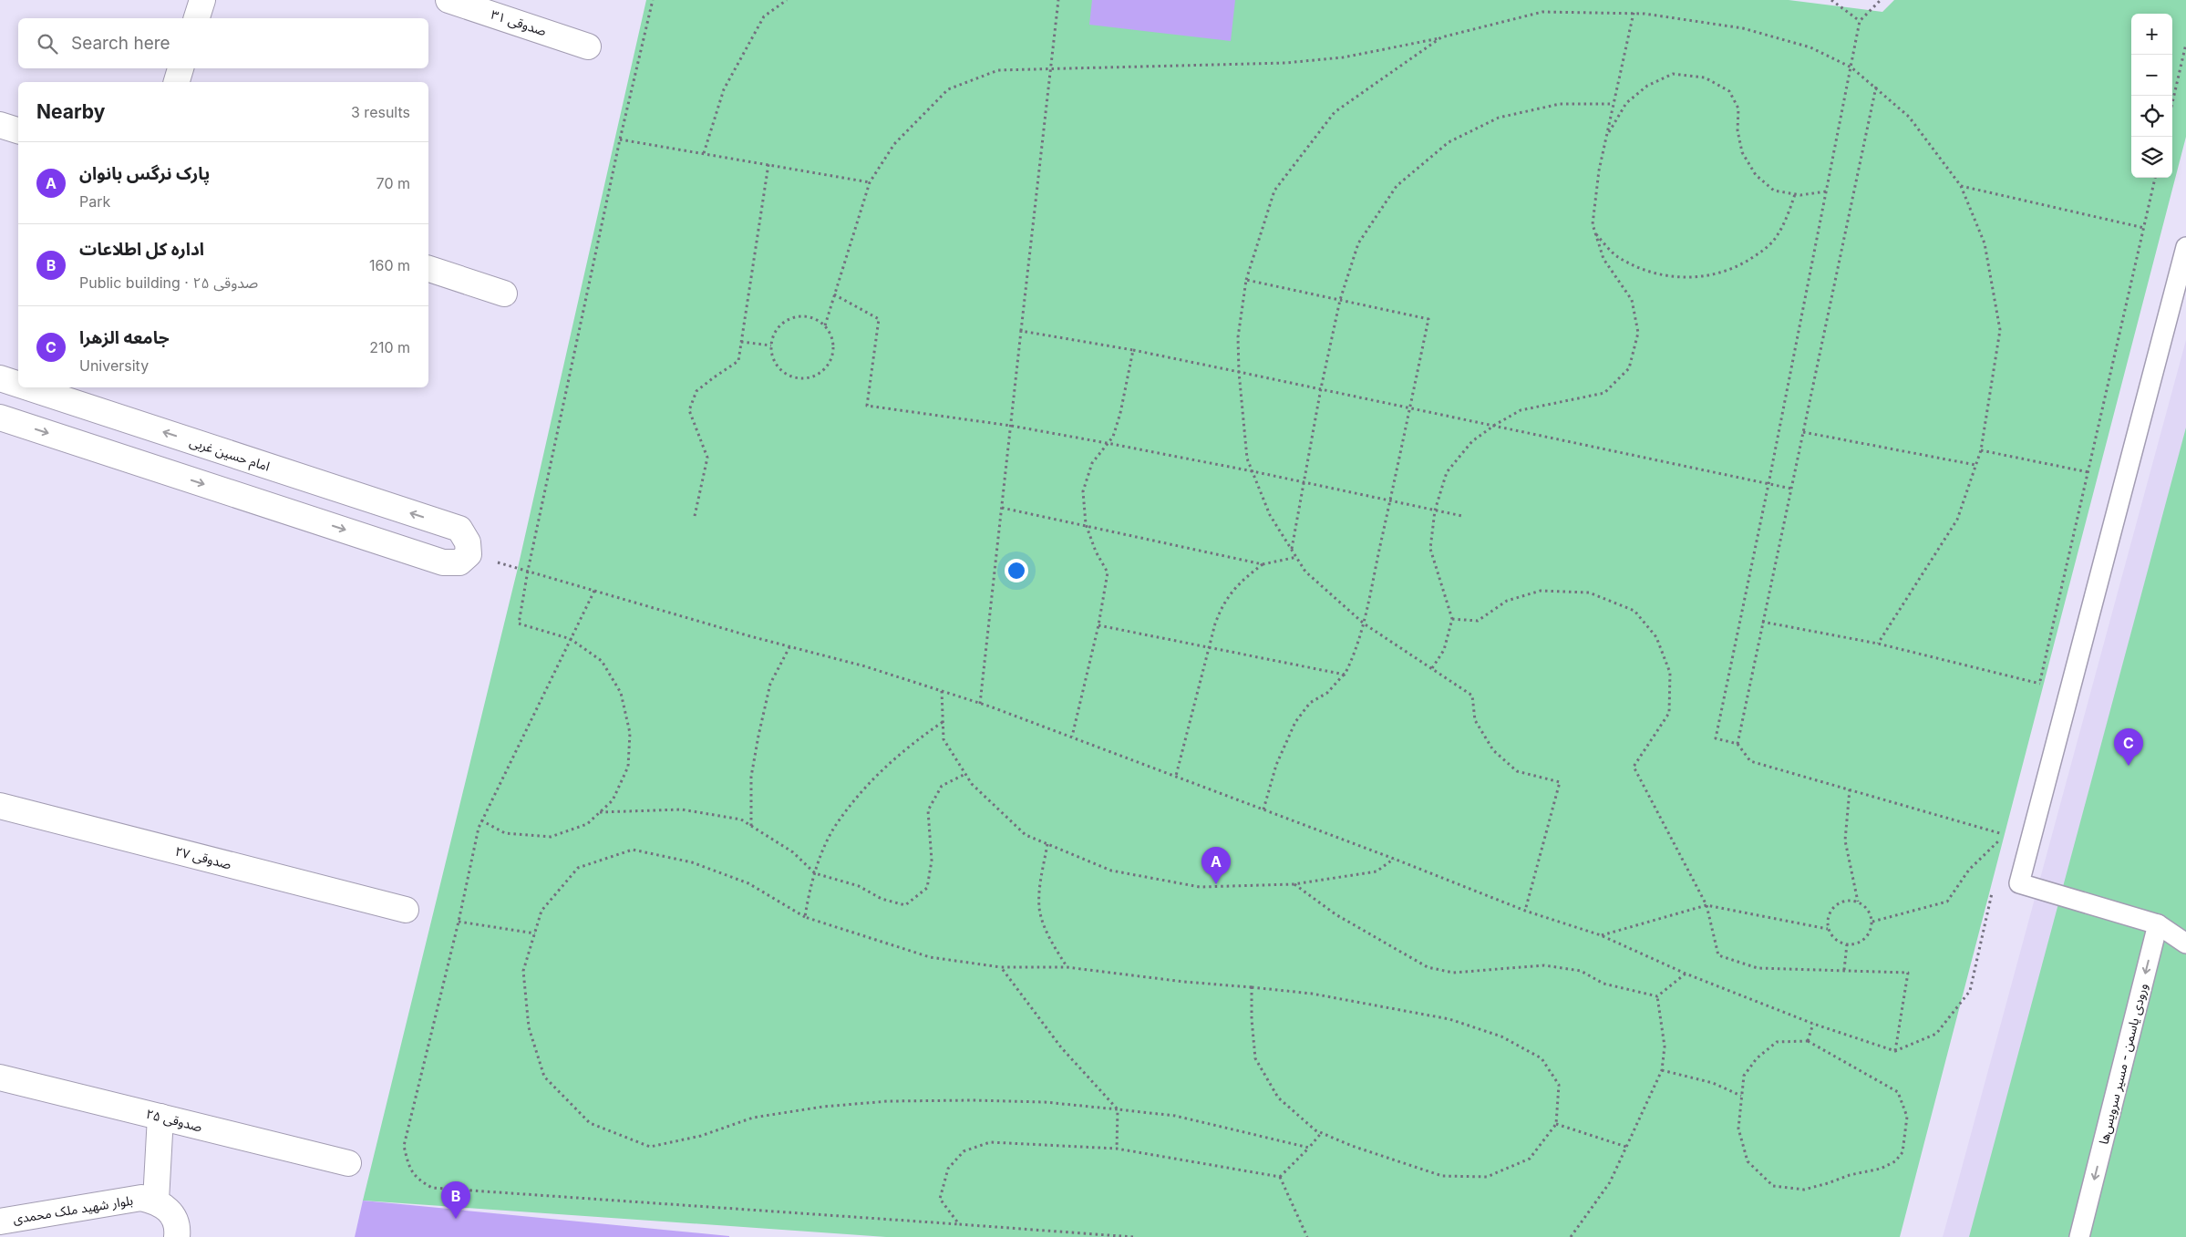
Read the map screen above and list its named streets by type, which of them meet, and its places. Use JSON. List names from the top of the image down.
{
  "streets": {
    "main road": [
      "صدوقی ۳۱",
      "امام حسین غربی",
      "صدوقی ۲۷",
      "صدوقی ۲۵",
      "بلوار شهید ملک محمدی"
    ],
    "lane": ["ورودی یاسمن - مسیر سرویس‌ها"]
  },
  "one_way": ["ورودی یاسمن - مسیر سرویس‌ها"],
  "page": {
    "map_buttons": ["+", "−"],
    "search": "Search here",
    "heading": ["Nearby", "3 results"],
    "list": [
      {
        "mark": "A",
        "name": "پارک نرگس بانوان",
        "note": "Park",
        "value": "70 m"
      },
      {
        "mark": "B",
        "name": "اداره کل اطلاعات",
        "note": "Public building · صدوقی ۲۵",
        "value": "160 m"
      },
      {
        "mark": "C",
        "name": "جامعه الزهرا",
        "note": "University",
        "value": "210 m"
      }
    ],
    "pins": ["C", "A", "B"]
  }
}
